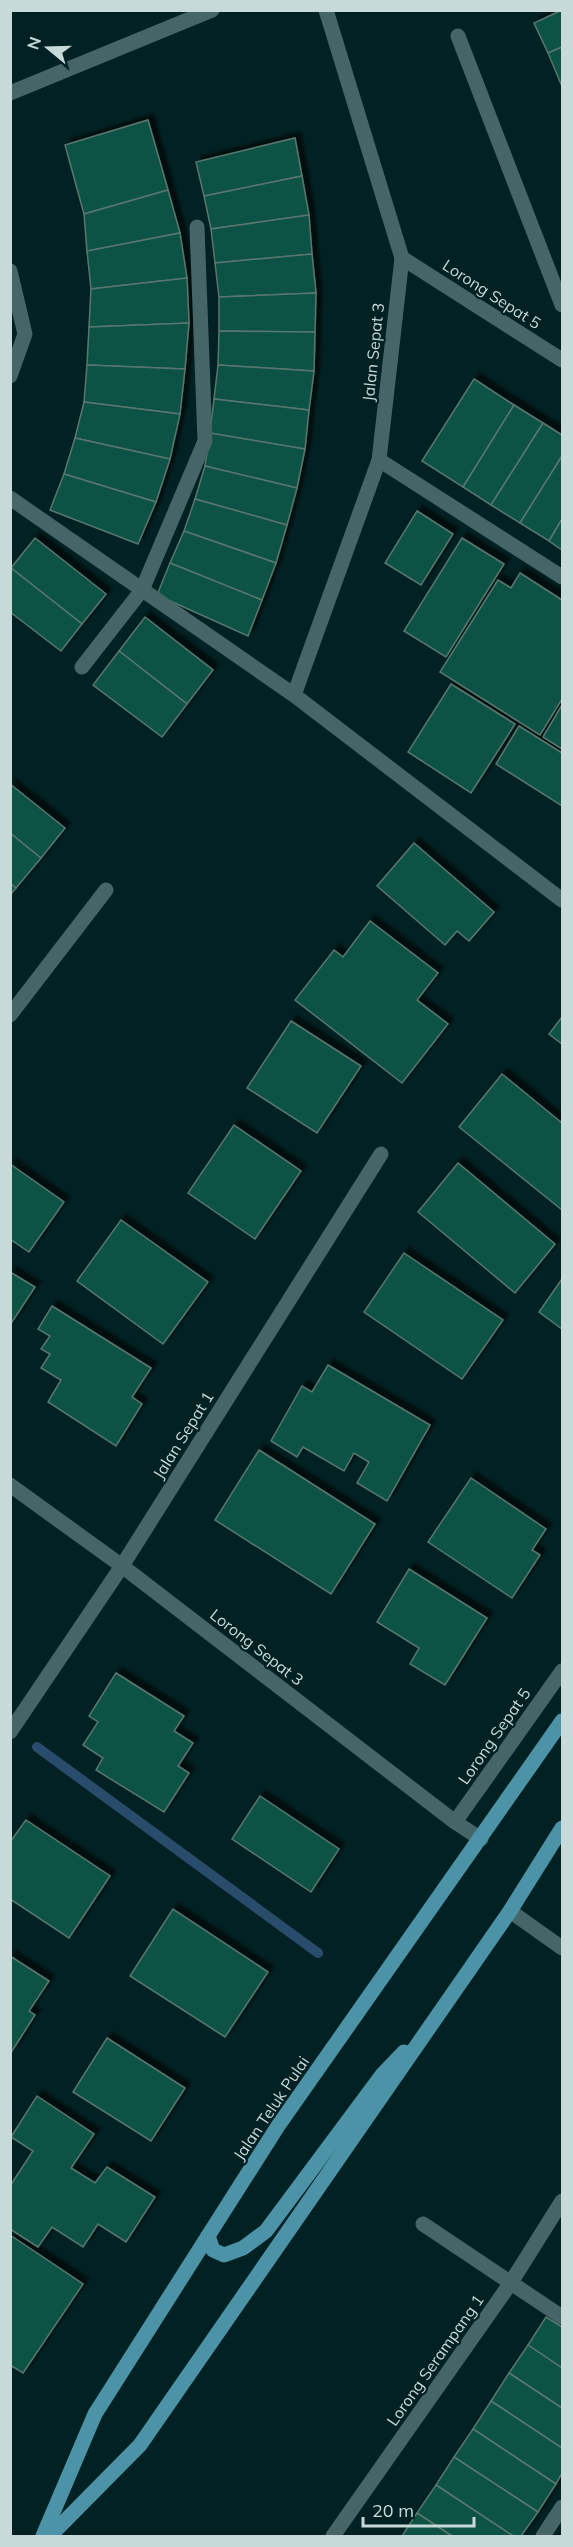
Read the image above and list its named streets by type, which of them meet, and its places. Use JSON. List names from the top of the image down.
{
  "streets": {
    "main road": ["Jalan Teluk Pulai"],
    "street": [
      "Lorong Sepat 5",
      "Jalan Sepat 3",
      "Jalan Sepat 1",
      "Lorong Sepat 3",
      "Lorong Serampang 1"
    ]
  },
  "crossings": [
    ["Lorong Sepat 5", "Jalan Sepat 3"],
    ["Lorong Sepat 5", "Lorong Sepat 3"],
    ["Jalan Sepat 1", "Lorong Sepat 3"],
    ["Lorong Sepat 3", "Jalan Teluk Pulai"]
  ],
  "scale_bar": "20 m",
  "north": "left"
}
